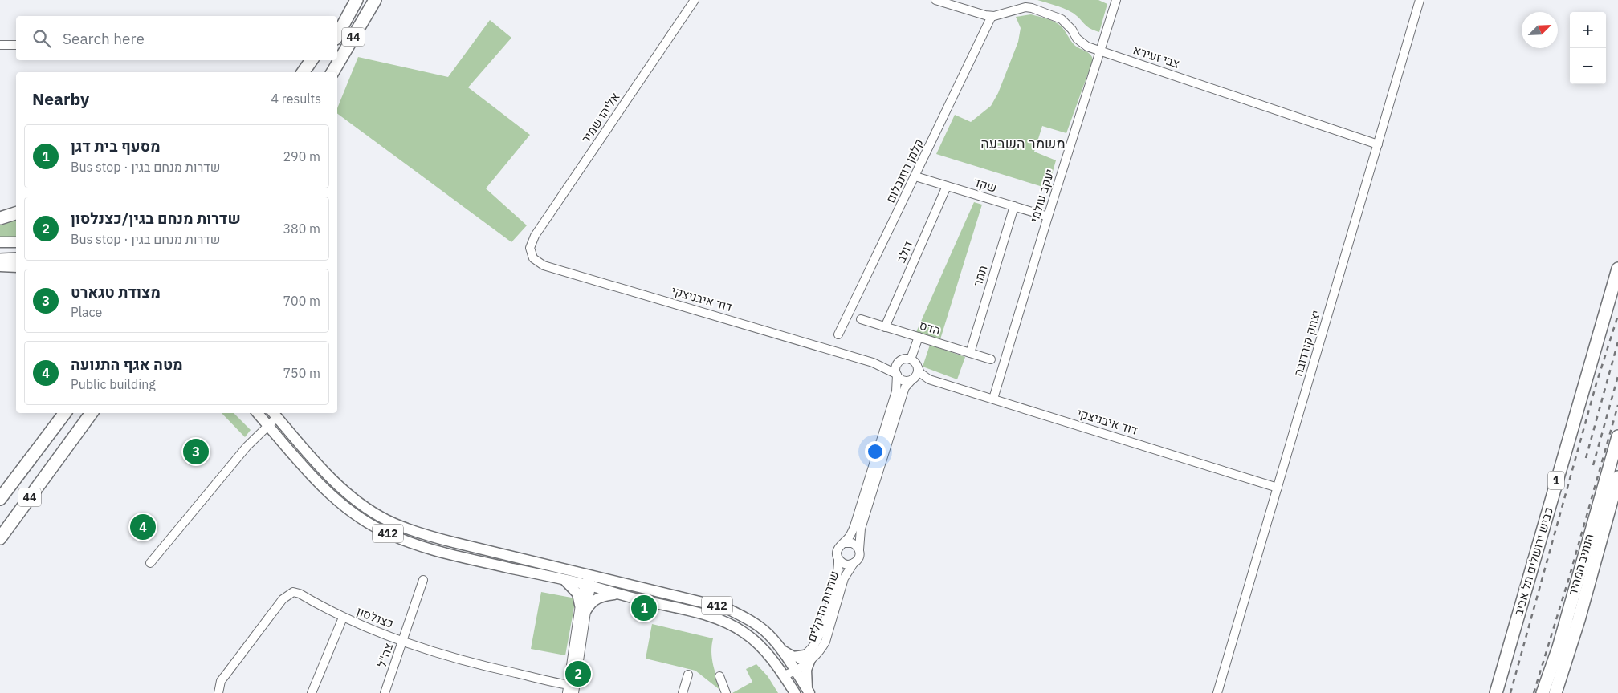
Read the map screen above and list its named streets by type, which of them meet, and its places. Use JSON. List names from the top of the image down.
{
  "streets": {
    "highway": [
      "44",
      "1",
      "כביש ירושלים תל אביב",
      "הנתיב המהיר"
    ],
    "main road": ["412"],
    "street": [
      "צבי זעירא",
      "אליהו שמיר",
      "קלמן רוזנבלום",
      "שקד",
      "יעקב עולמי",
      "דולב",
      "תמר",
      "דוד איבניצקי",
      "הדס",
      "יצחק קורדובה",
      "שדרות הדקלים",
      "כצנלסון",
      "צה\"ל"
    ]
  },
  "crossings": [
    ["צבי זעירא", "קלמן רוזנבלום"],
    ["צבי זעירא", "יעקב עולמי"],
    ["צבי זעירא", "יצחק קורדובה"],
    ["אליהו שמיר", "דוד איבניצקי"],
    ["קלמן רוזנבלום", "שקד"],
    ["שקד", "יעקב עולמי"],
    ["שקד", "דולב"],
    ["שקד", "תמר"],
    ["יעקב עולמי", "דוד איבניצקי"],
    ["דולב", "הדס"],
    ["תמר", "הדס"],
    ["דוד איבניצקי", "יצחק קורדובה"],
    ["412", "שדרות הדקלים"],
    ["כצנלסון", "צה\"ל"]
  ],
  "districts": ["משמר השבעה"],
  "north": "top right",
  "page": {
    "map_buttons": ["+", "−"],
    "search": "Search here",
    "heading": ["Nearby", "4 results"],
    "list": [
      {
        "mark": "1",
        "name": "מסעף בית דגן",
        "note": "Bus stop · שדרות מנחם בגין",
        "value": "290 m"
      },
      {
        "mark": "2",
        "name": "שדרות מנחם בגין/כצנלסון",
        "note": "Bus stop · שדרות מנחם בגין",
        "value": "380 m"
      },
      {
        "mark": "3",
        "name": "מצודת טגארט",
        "note": "Place",
        "value": "700 m"
      },
      {
        "mark": "4",
        "name": "מטה אגף התנועה",
        "note": "Public building",
        "value": "750 m"
      }
    ],
    "pins": [
      "3",
      "4",
      "1",
      "2"
    ]
  }
}
